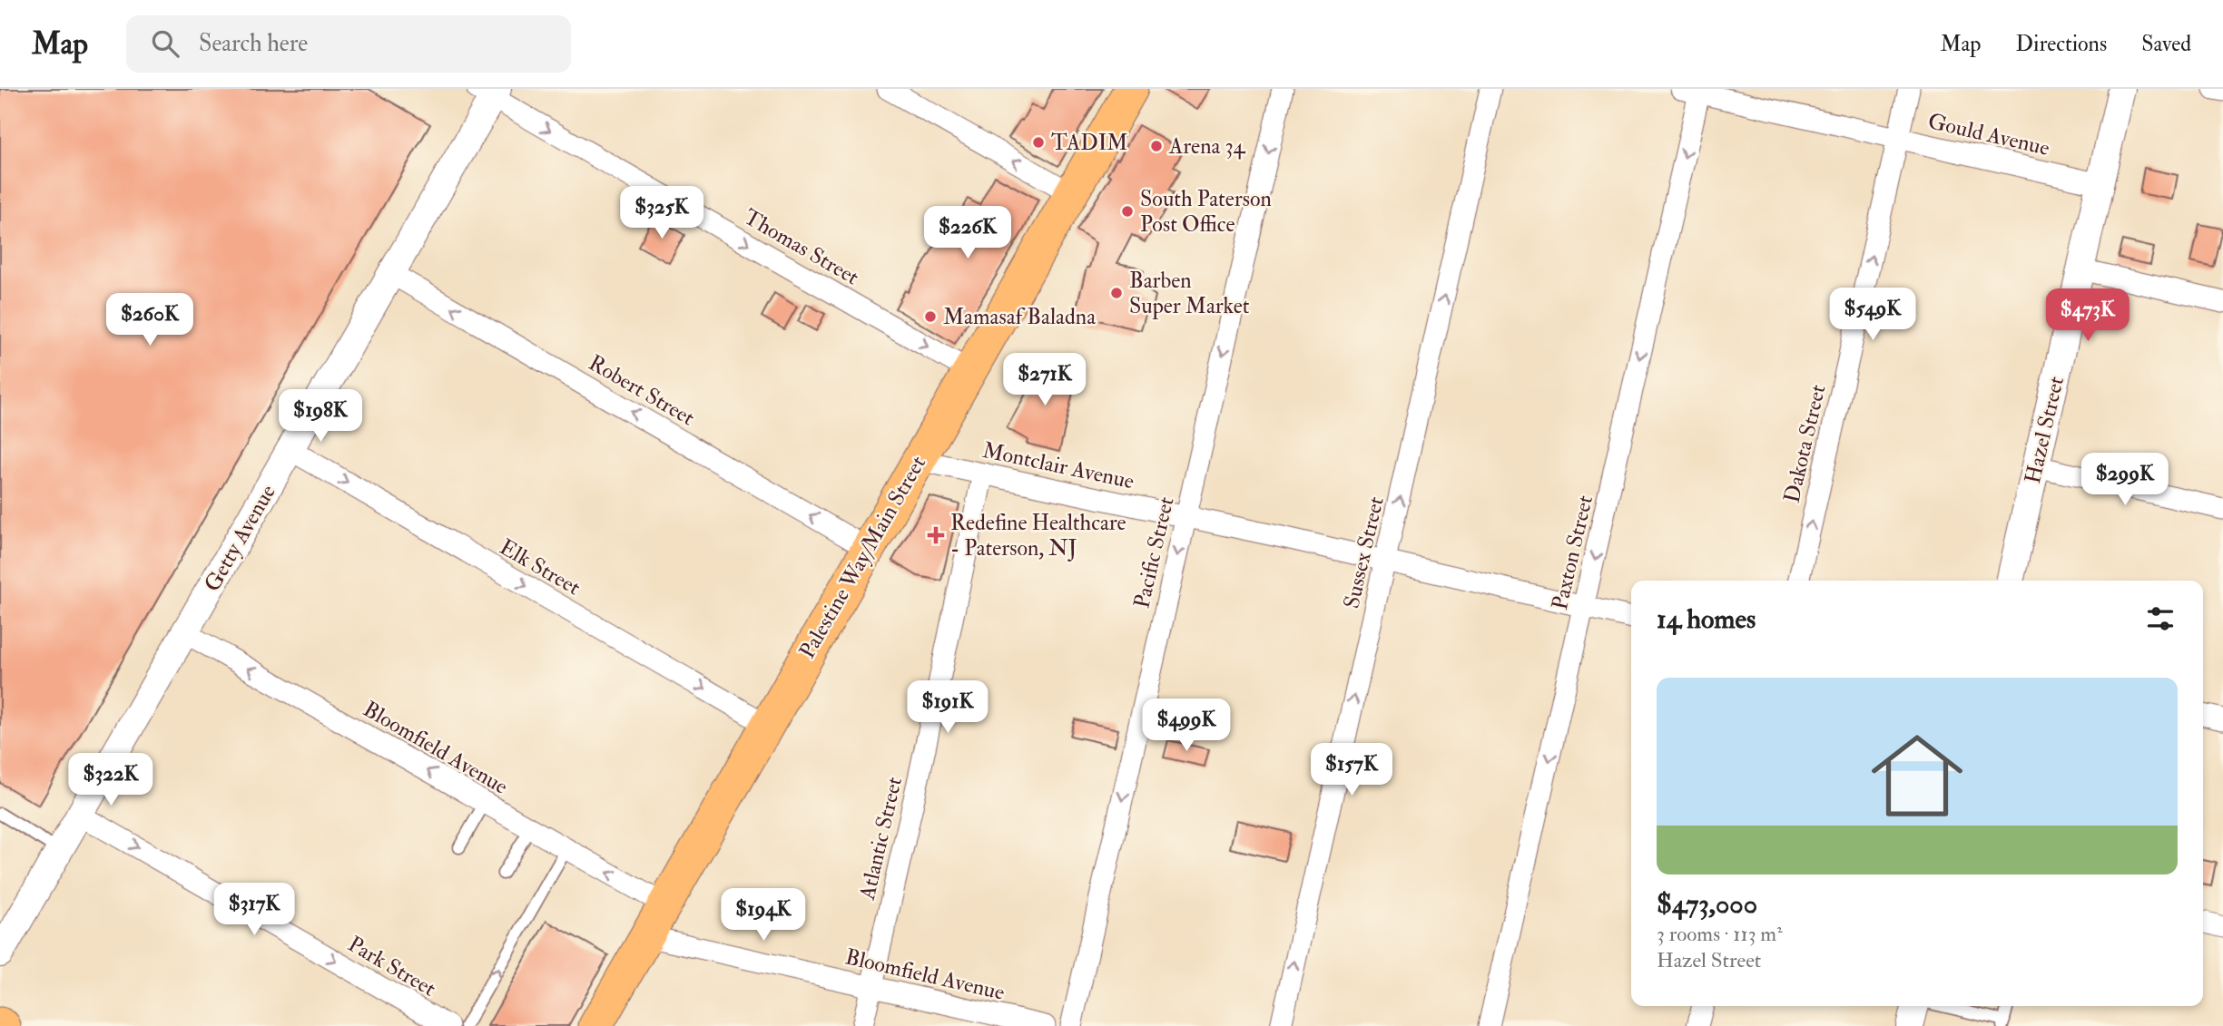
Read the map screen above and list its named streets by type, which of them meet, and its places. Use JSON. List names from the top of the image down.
{
  "streets": {
    "main road": ["Palestine Way/Main Street"],
    "street": [
      "Gould Avenue",
      "Thomas Street",
      "Robert Street",
      "Hazel Street",
      "Dakota Street",
      "Montclair Avenue",
      "Getty Avenue",
      "Pacific Street",
      "Sussex Street",
      "Paxton Street",
      "Elk Street",
      "Bloomfield Avenue",
      "Atlantic Street",
      "Park Street"
    ]
  },
  "crossings": [
    ["Gould Avenue", "Hazel Street"],
    ["Gould Avenue", "Dakota Street"],
    ["Gould Avenue", "Paxton Street"],
    ["Thomas Street", "Getty Avenue"],
    ["Thomas Street", "Palestine Way/Main Street"],
    ["Robert Street", "Getty Avenue"],
    ["Robert Street", "Palestine Way/Main Street"],
    ["Montclair Avenue", "Pacific Street"],
    ["Montclair Avenue", "Sussex Street"],
    ["Montclair Avenue", "Paxton Street"],
    ["Montclair Avenue", "Palestine Way/Main Street"],
    ["Montclair Avenue", "Atlantic Street"],
    ["Getty Avenue", "Elk Street"],
    ["Getty Avenue", "Bloomfield Avenue"],
    ["Getty Avenue", "Park Street"],
    ["Palestine Way/Main Street", "Elk Street"],
    ["Palestine Way/Main Street", "Bloomfield Avenue"],
    ["Bloomfield Avenue", "Atlantic Street"]
  ],
  "one_way": [
    "Thomas Street",
    "Robert Street",
    "Dakota Street",
    "Pacific Street",
    "Sussex Street",
    "Paxton Street",
    "Elk Street",
    "Bloomfield Avenue",
    "Park Street"
  ],
  "places": {
    "other": [
      "TADIM",
      "Arena 34",
      "South Paterson Post Office",
      "Barben Super Market",
      "Mamasaf Baladna"
    ],
    "health": ["Redefine Healthcare - Paterson, NJ"]
  },
  "page": {
    "header": "Map",
    "search": "Search here",
    "nav": ["Map", "Directions", "Saved"],
    "price": [
      "$325K",
      "$226K",
      "$549K",
      "$473K",
      "$260K",
      "$271K",
      "$198K",
      "$299K",
      "$191K",
      "$499K",
      "$157K",
      "$322K",
      "$317K",
      "$194K"
    ],
    "heading": "14 homes",
    "list": [
      {
        "name": "$473,000",
        "note": "3 rooms · 113 m² · Hazel Street"
      }
    ]
  }
}
